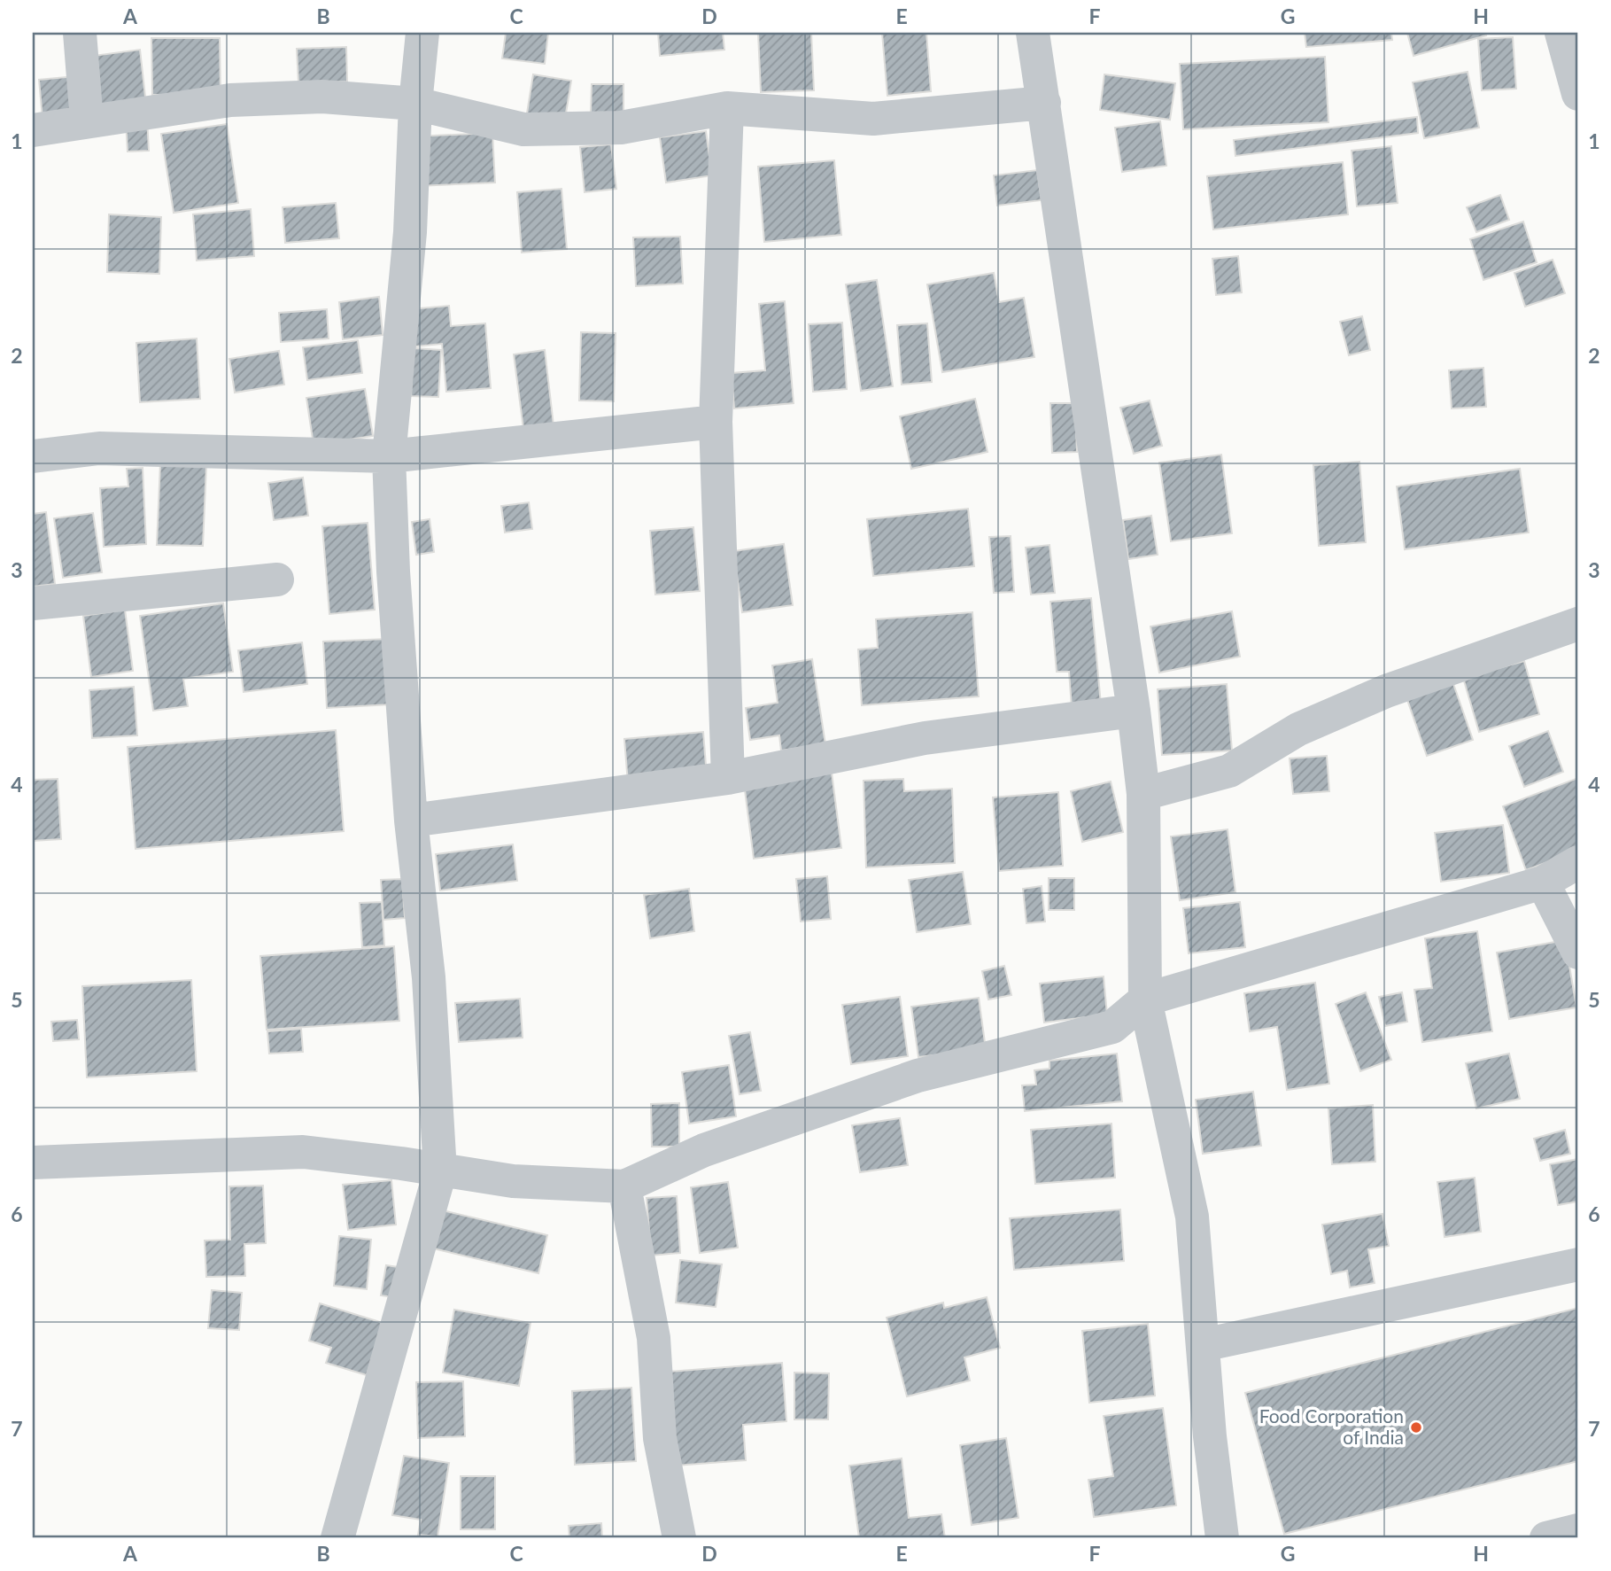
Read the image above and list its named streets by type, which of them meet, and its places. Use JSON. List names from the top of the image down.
{
  "places": ["Food Corporation of India"],
  "grid": {
    "columns": [
      "A",
      "B",
      "C",
      "D",
      "E",
      "F",
      "G",
      "H"
    ],
    "rows": [
      "1",
      "2",
      "3",
      "4",
      "5",
      "6",
      "7"
    ]
  }
}
